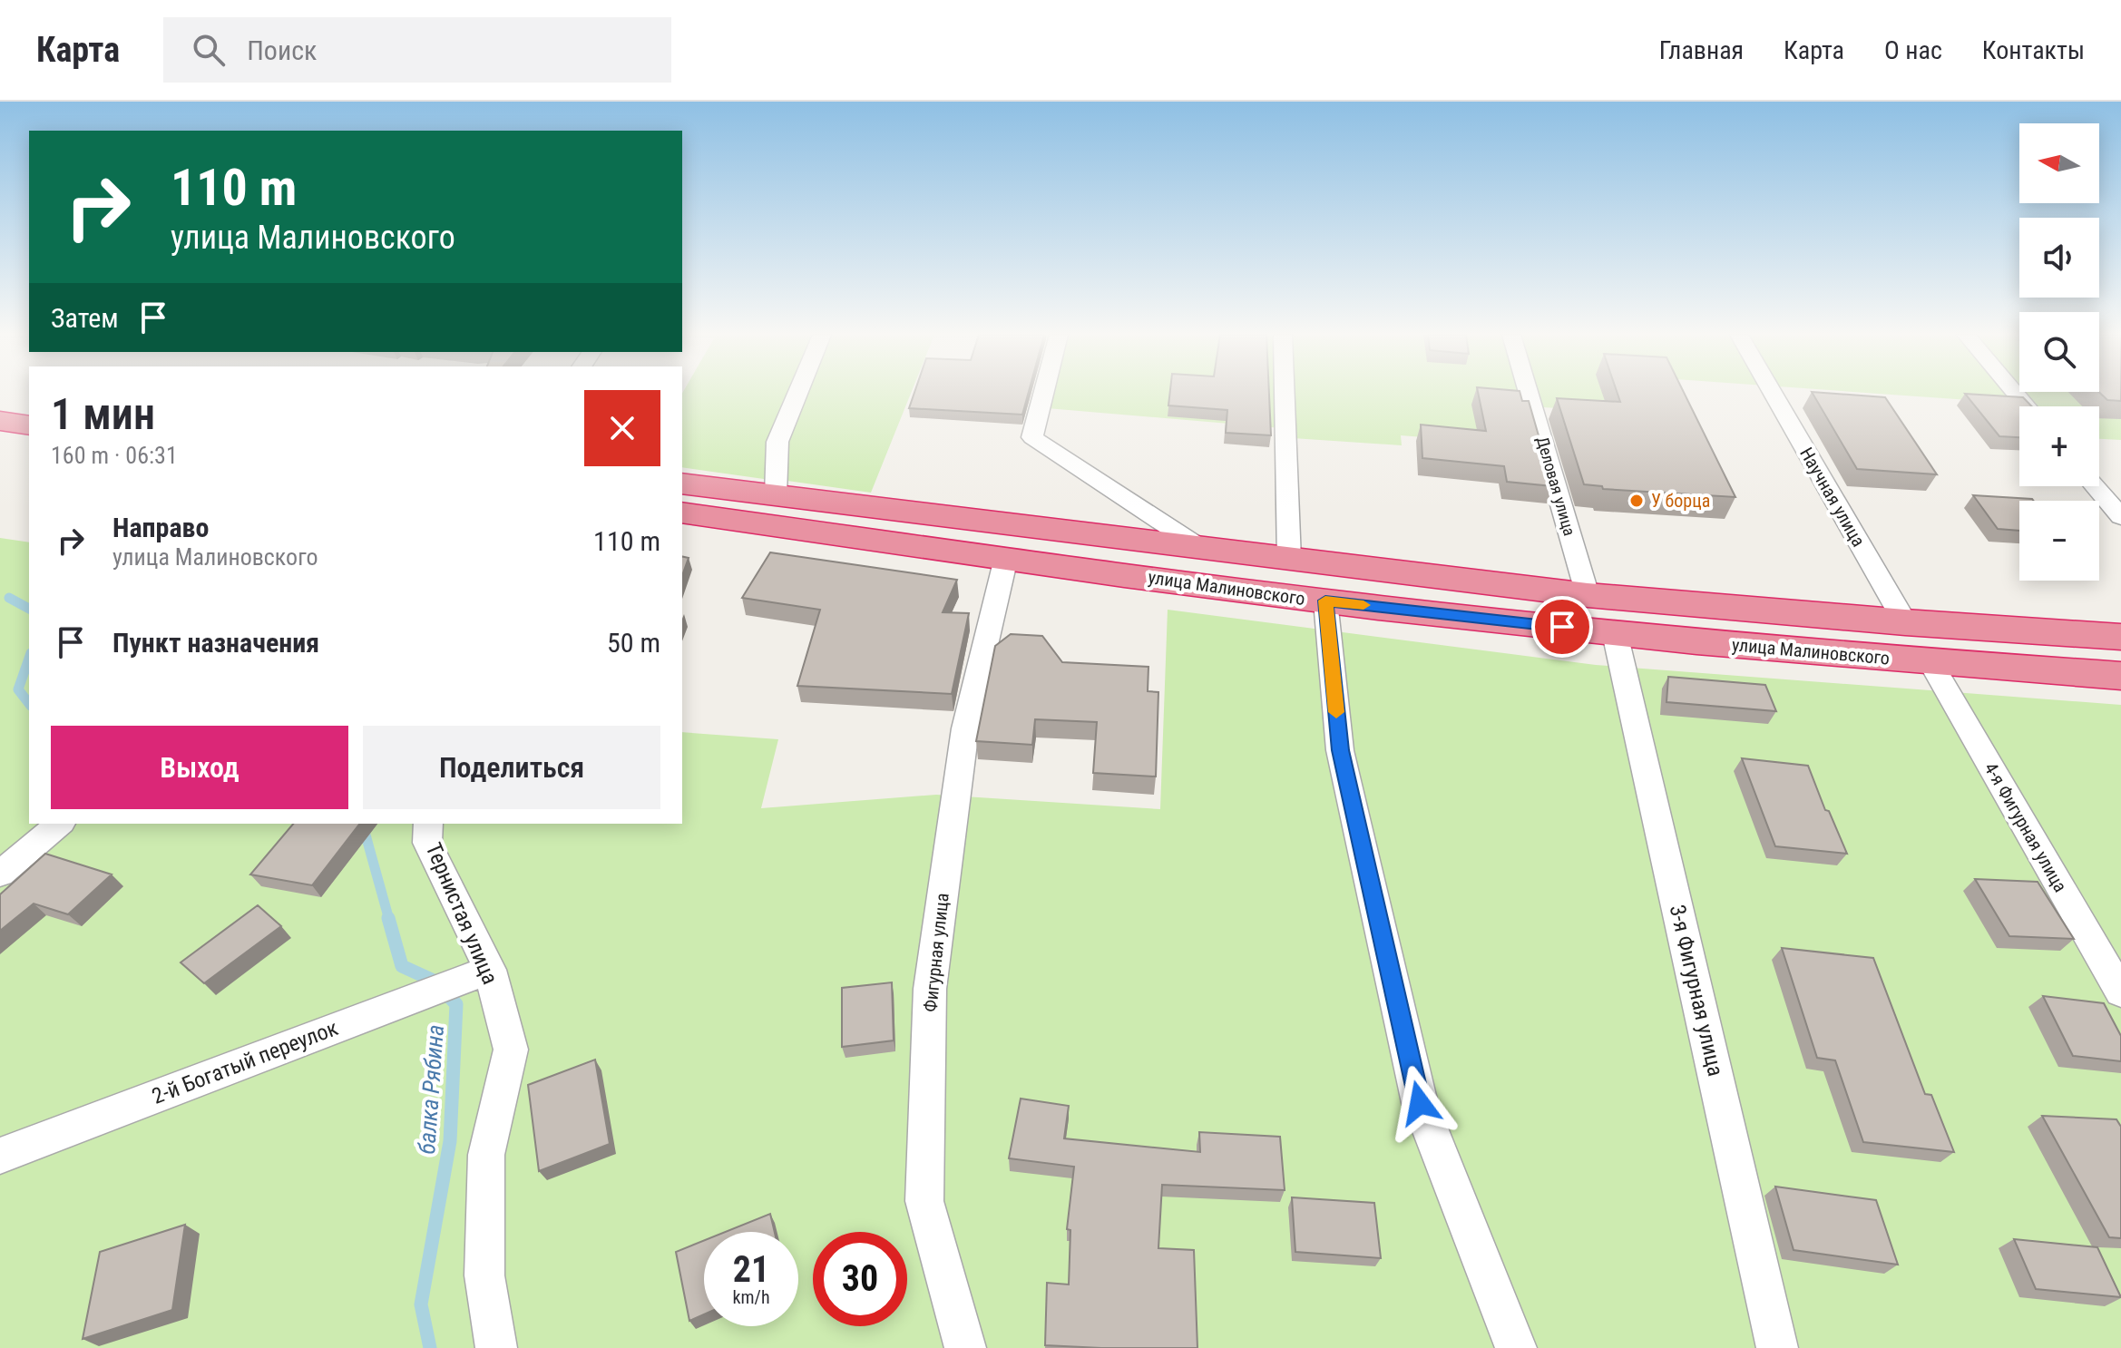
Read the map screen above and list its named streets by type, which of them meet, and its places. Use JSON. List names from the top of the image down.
{
  "streets": {
    "highway": ["улица Малиновского"],
    "street": [
      "Деловая улица",
      "Научная улица",
      "4-я Фигурная улица",
      "Тернистая улица",
      "Фигурная улица",
      "3-я Фигурная улица",
      "2-й Богатый переулок"
    ]
  },
  "crossings": [
    ["Деловая улица", "улица Малиновского"],
    ["Научная улица", "улица Малиновского"],
    ["улица Малиновского", "4-я Фигурная улица"],
    ["улица Малиновского", "Фигурная улица"],
    ["улица Малиновского", "3-я Фигурная улица"],
    ["Тернистая улица", "2-й Богатый переулок"]
  ],
  "water": ["балка Рябина"],
  "places": ["У борца"],
  "north": "left",
  "page": {
    "header": "Карта",
    "search": "Поиск",
    "nav": [
      "Главная",
      "Карта",
      "О нас",
      "Контакты"
    ],
    "map_buttons": ["+", "−"],
    "turn": ["110 m", "улица Малиновского"],
    "then": "Затем",
    "heading": ["1 мин", "160 m · 06:31"],
    "list": [
      {
        "name": "Направо",
        "note": "улица Малиновского",
        "value": "110 m"
      },
      {
        "name": "Пункт назначения",
        "value": "50 m"
      }
    ],
    "buttons": ["Выход", "Поделиться"],
    "speed": "21 km/h",
    "limit": "30"
  }
}
